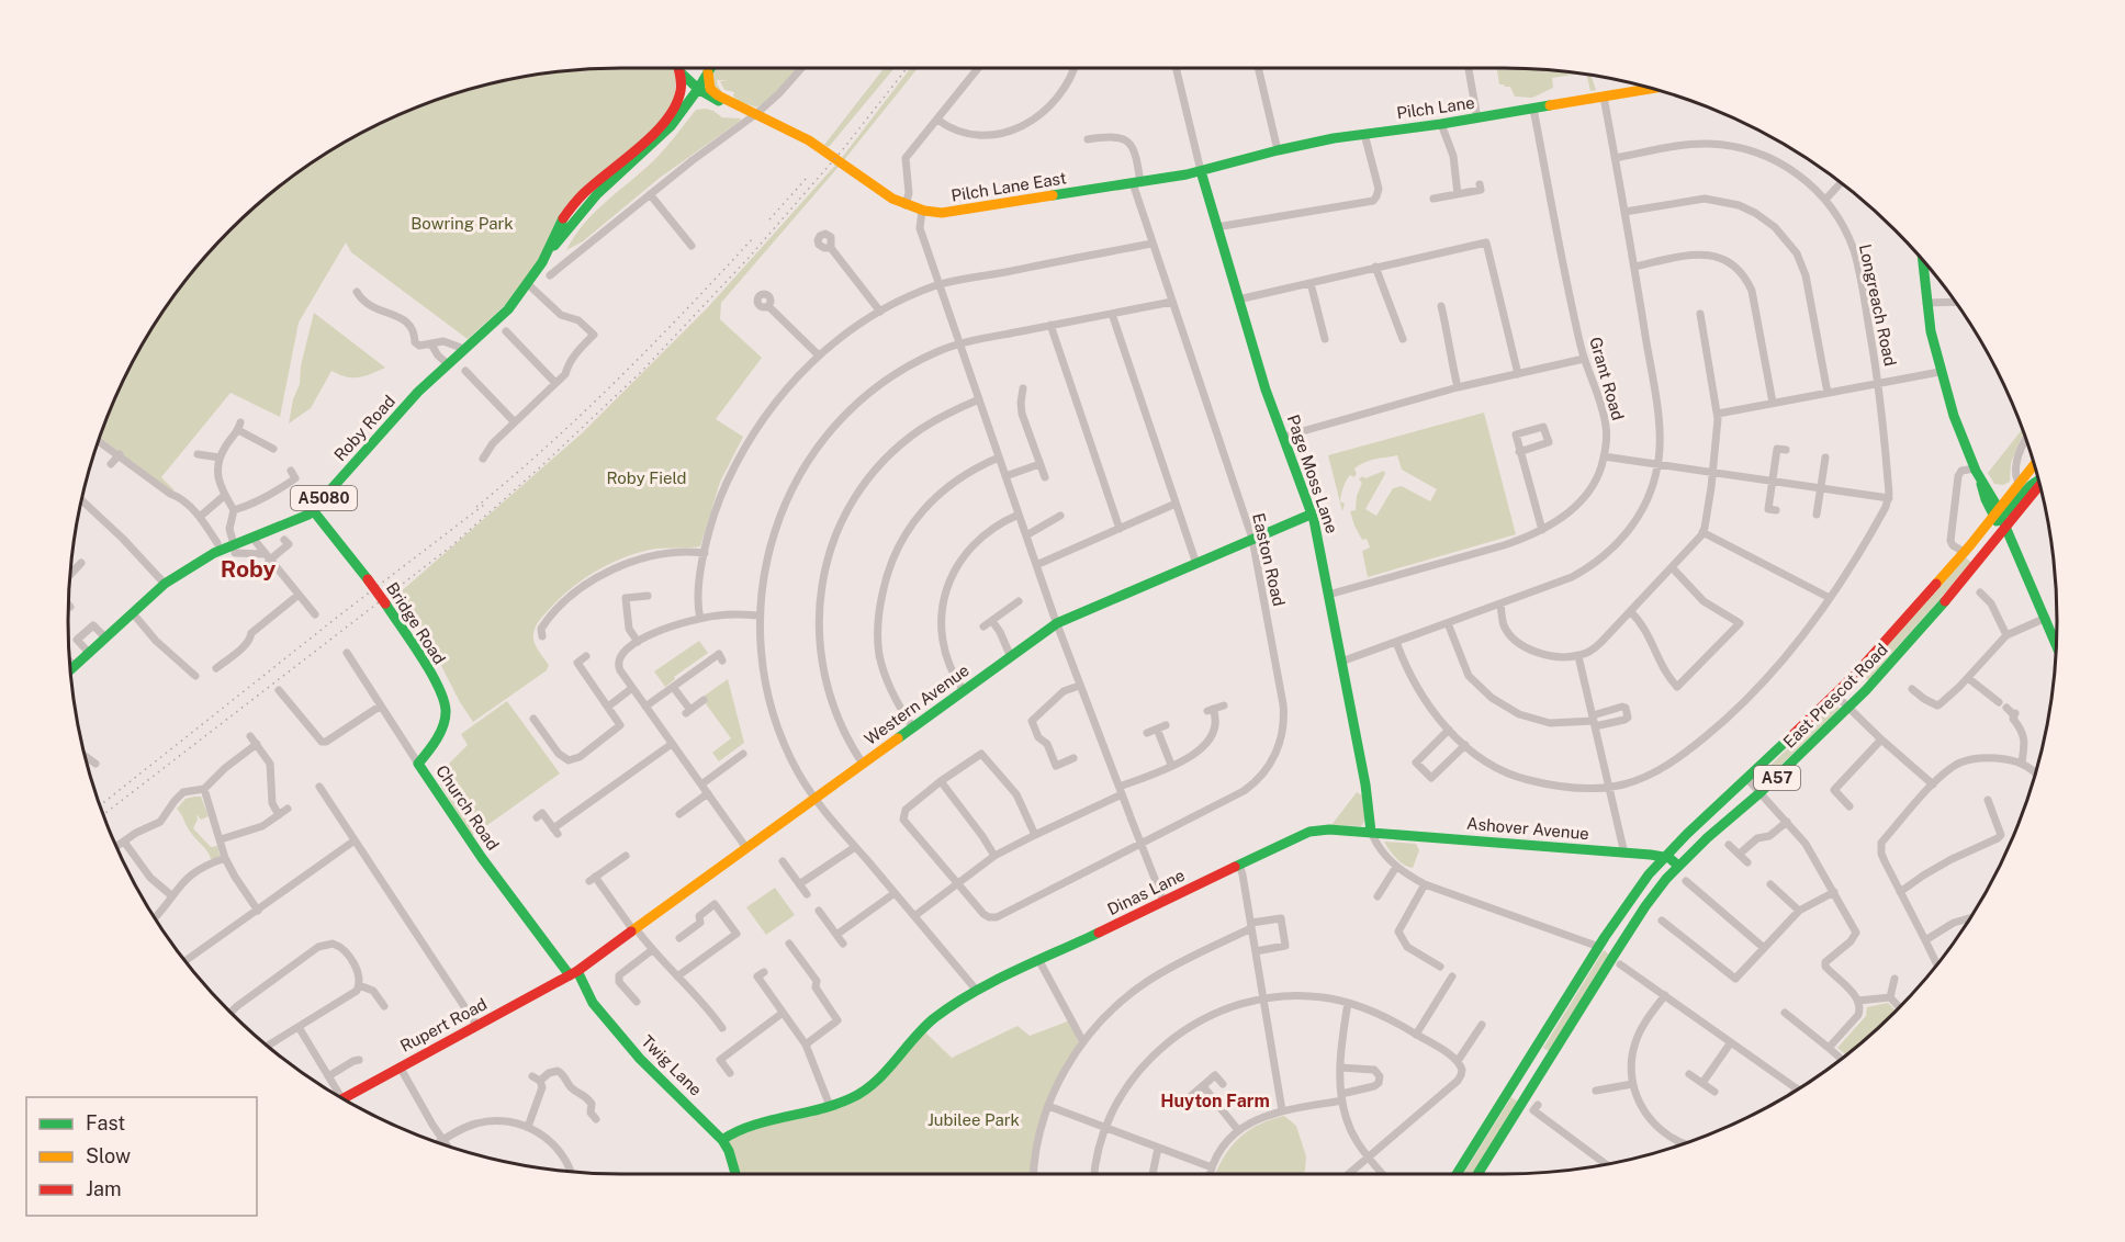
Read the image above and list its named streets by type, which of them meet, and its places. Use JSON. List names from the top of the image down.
{
  "streets": {
    "main road": [
      "Pilch Lane",
      "Pilch Lane East",
      "Roby Road",
      "Page Moss Lane",
      "A5080",
      "Bridge Road",
      "East Prescot Road",
      "Western Avenue",
      "A57",
      "Church Road",
      "Ashover Avenue",
      "Dinas Lane",
      "Rupert Road",
      "Twig Lane"
    ],
    "street": ["Longreach Road", "Grant Road", "Easton Road"]
  },
  "crossings": [
    ["Pilch Lane", "Pilch Lane East"],
    ["Pilch Lane", "Grant Road"],
    ["Pilch Lane", "Page Moss Lane"],
    ["Pilch Lane East", "Roby Road"],
    ["Pilch Lane East", "Page Moss Lane"],
    ["Pilch Lane East", "Easton Road"],
    ["Grant Road", "Page Moss Lane"],
    ["Roby Road", "Bridge Road"],
    ["Page Moss Lane", "Western Avenue"],
    ["Page Moss Lane", "Ashover Avenue"],
    ["Page Moss Lane", "Dinas Lane"],
    ["Easton Road", "Western Avenue"],
    ["Bridge Road", "Church Road"],
    ["East Prescot Road", "Ashover Avenue"],
    ["Western Avenue", "Church Road"],
    ["Western Avenue", "Rupert Road"],
    ["Western Avenue", "Twig Lane"],
    ["Church Road", "Rupert Road"],
    ["Church Road", "Twig Lane"],
    ["Ashover Avenue", "Dinas Lane"],
    ["Dinas Lane", "Twig Lane"],
    ["Rupert Road", "Twig Lane"]
  ],
  "districts": ["Roby", "Huyton Farm"],
  "parks": ["Bowring Park", "Roby Field", "Jubilee Park"],
  "legend": ["Fast", "Slow", "Jam"]
}
